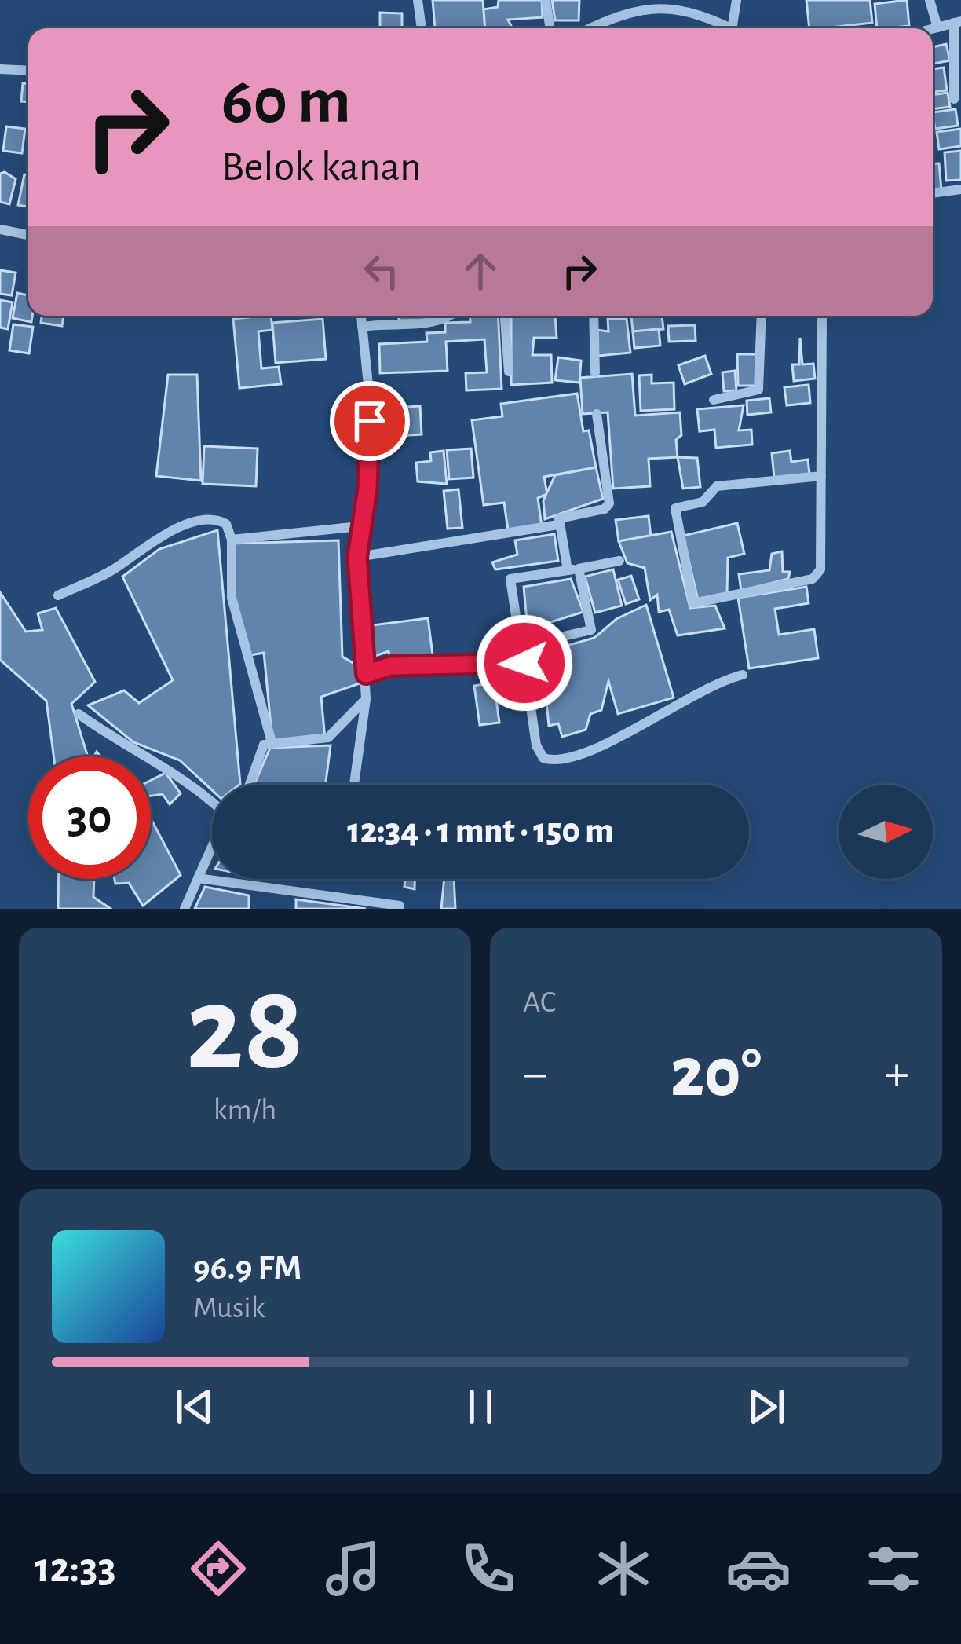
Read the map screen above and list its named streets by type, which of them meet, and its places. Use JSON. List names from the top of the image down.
{
  "north": "right",
  "page": {
    "turn": ["60 m", "Belok kanan"],
    "limit": "30",
    "trip": "12:34 · 1 mnt · 150 m",
    "tile": [
      ["28", "km/h"],
      "AC"
    ],
    "heat": ["−", "20°", "+"],
    "song": ["96.9 FM", "Musik"],
    "tabs": "12:33"
  }
}
